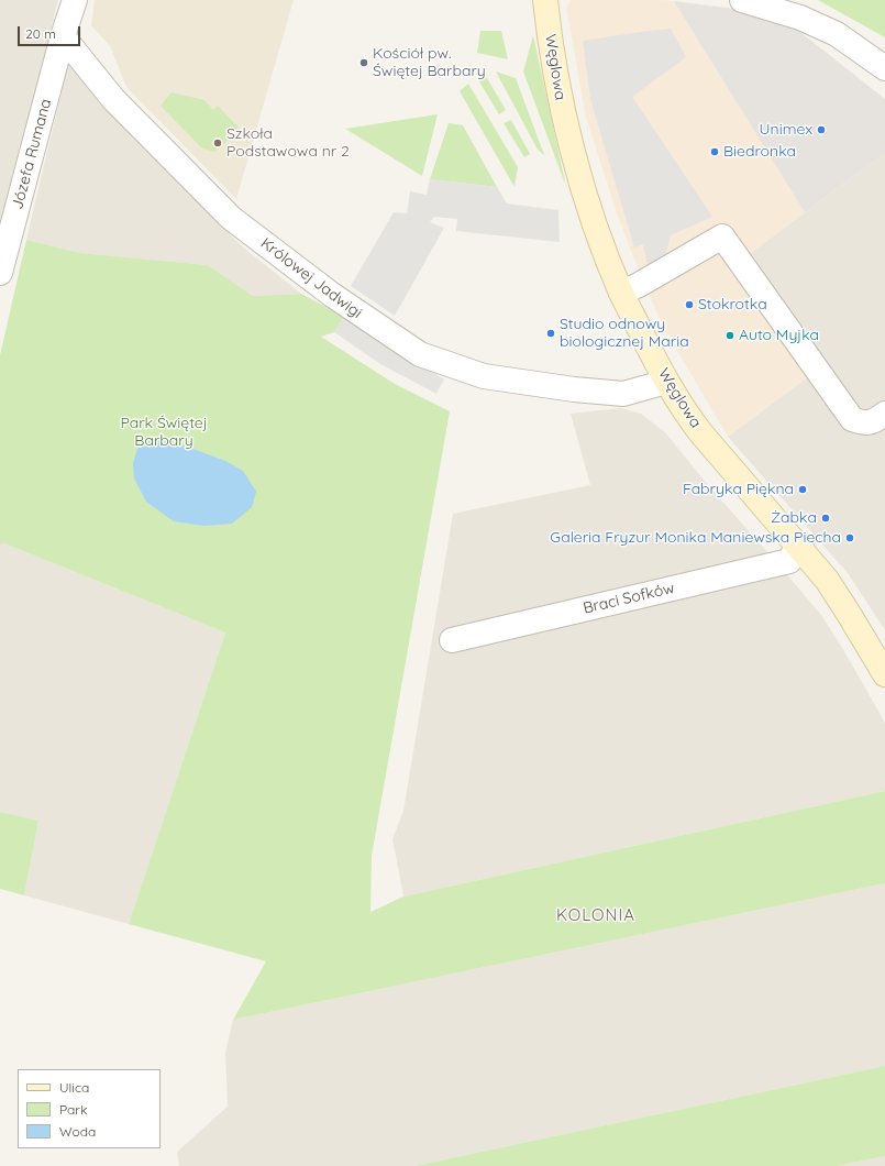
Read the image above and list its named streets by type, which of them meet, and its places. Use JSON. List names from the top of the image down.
{
  "streets": {
    "street": [
      "Węglowa",
      "Józefa Rumana",
      "Królowej Jadwigi",
      "Braci Sofków"
    ]
  },
  "crossings": [
    ["Węglowa", "Królowej Jadwigi"],
    ["Węglowa", "Braci Sofków"],
    ["Józefa Rumana", "Królowej Jadwigi"]
  ],
  "districts": ["KOLONIA"],
  "parks": ["Park Świętej Barbary"],
  "places": [
    "Kościół pw. Świętej Barbary",
    "Unimex",
    "Szkoła Podstawowa nr 2",
    "Biedronka",
    "Stokrotka",
    "Studio odnowy biologicznej Maria",
    "Auto Myjka",
    "Fabryka Piękna",
    "Żabka",
    "Galeria Fryzur Monika Maniewska Piecha"
  ],
  "legend": ["Ulica", "Park", "Woda"],
  "scale_bar": "20 m"
}
